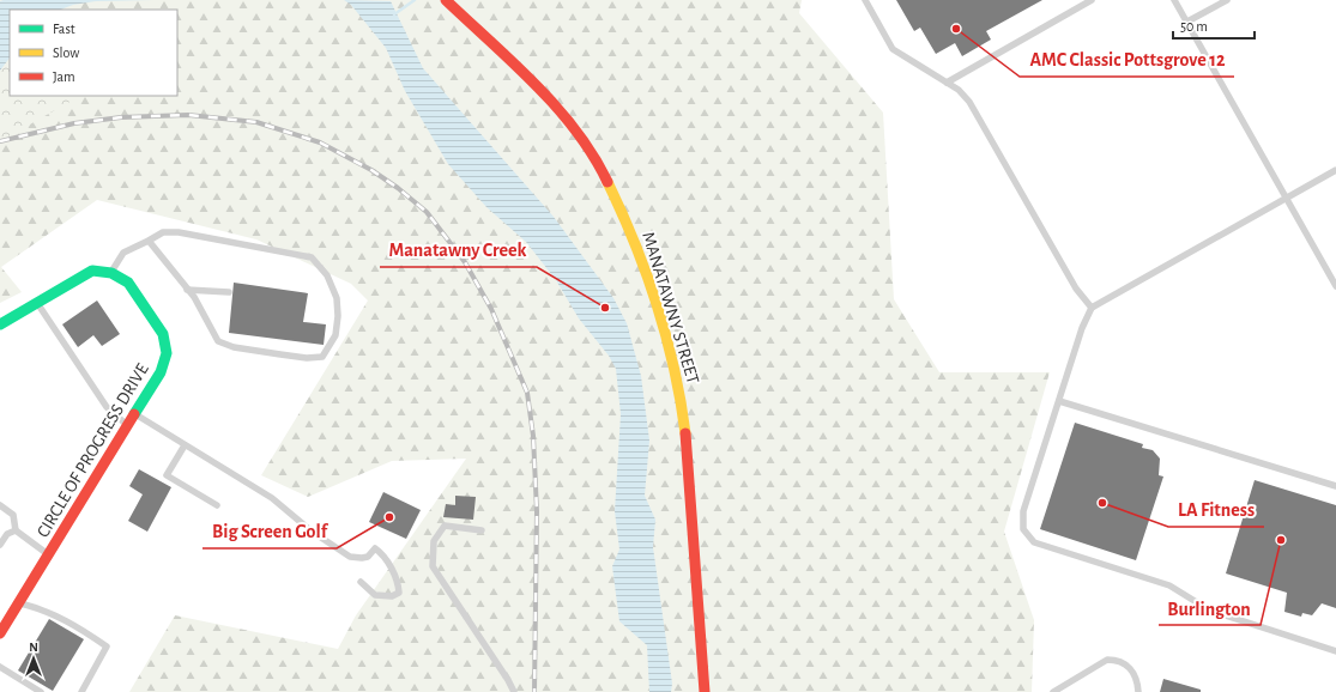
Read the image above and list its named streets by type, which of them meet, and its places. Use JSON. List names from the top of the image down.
{
  "streets": {
    "street": ["MANATAWNY STREET", "CIRCLE OF PROGRESS DRIVE"]
  },
  "places": [
    "AMC Classic Pottsgrove 12",
    "Manatawny Creek",
    "LA Fitness",
    "Big Screen Golf",
    "Burlington"
  ],
  "legend": ["Fast", "Slow", "Jam"],
  "scale_bar": "50 m",
  "north": "top"
}
